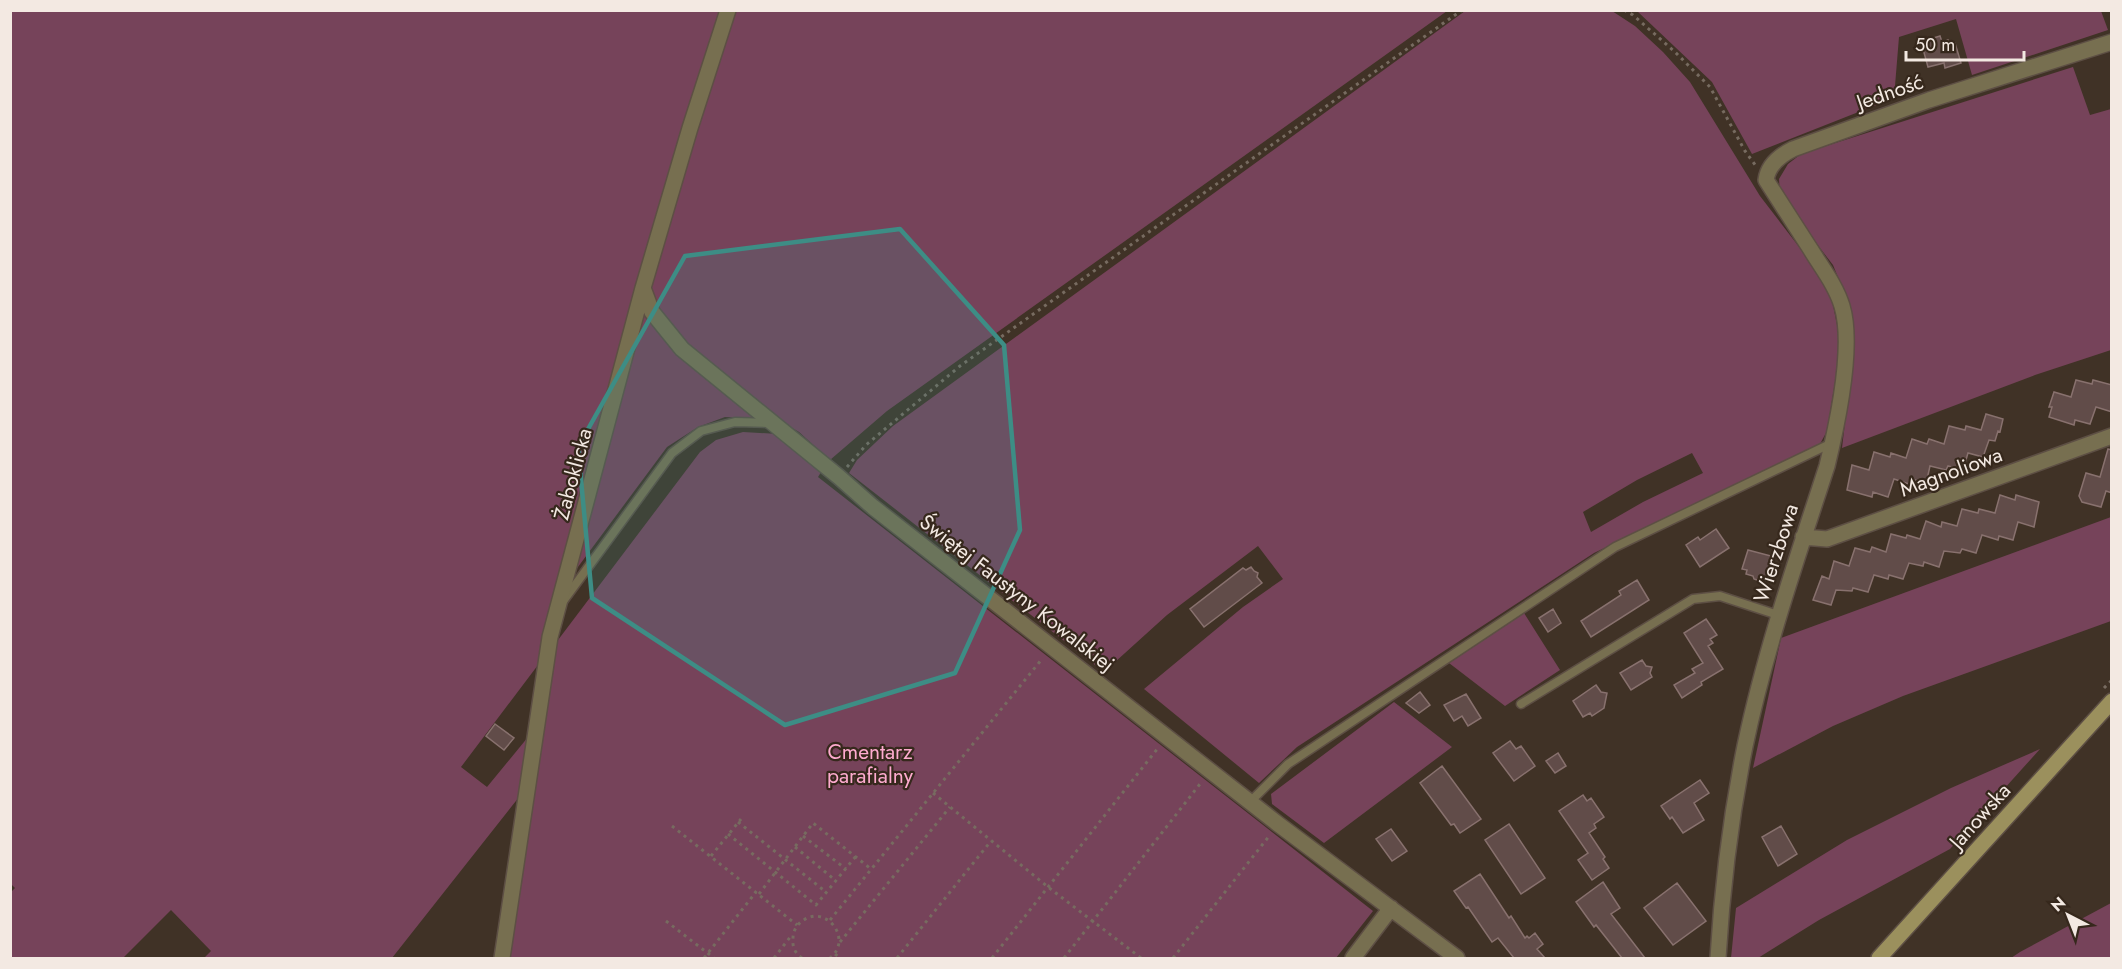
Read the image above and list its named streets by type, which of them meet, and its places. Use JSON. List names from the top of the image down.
{
  "streets": {
    "main road": ["Janowska"],
    "street": [
      "Jedność",
      "Magnoliowa",
      "Żaboklicka",
      "Wierzbowa",
      "Świętej Faustyny Kowalskiej"
    ]
  },
  "crossings": [
    ["Jedność", "Wierzbowa"],
    ["Magnoliowa", "Wierzbowa"],
    ["Żaboklicka", "Świętej Faustyny Kowalskiej"]
  ],
  "parks": ["Cmentarz parafialny"],
  "scale_bar": "50 m",
  "north": "top left"
}
